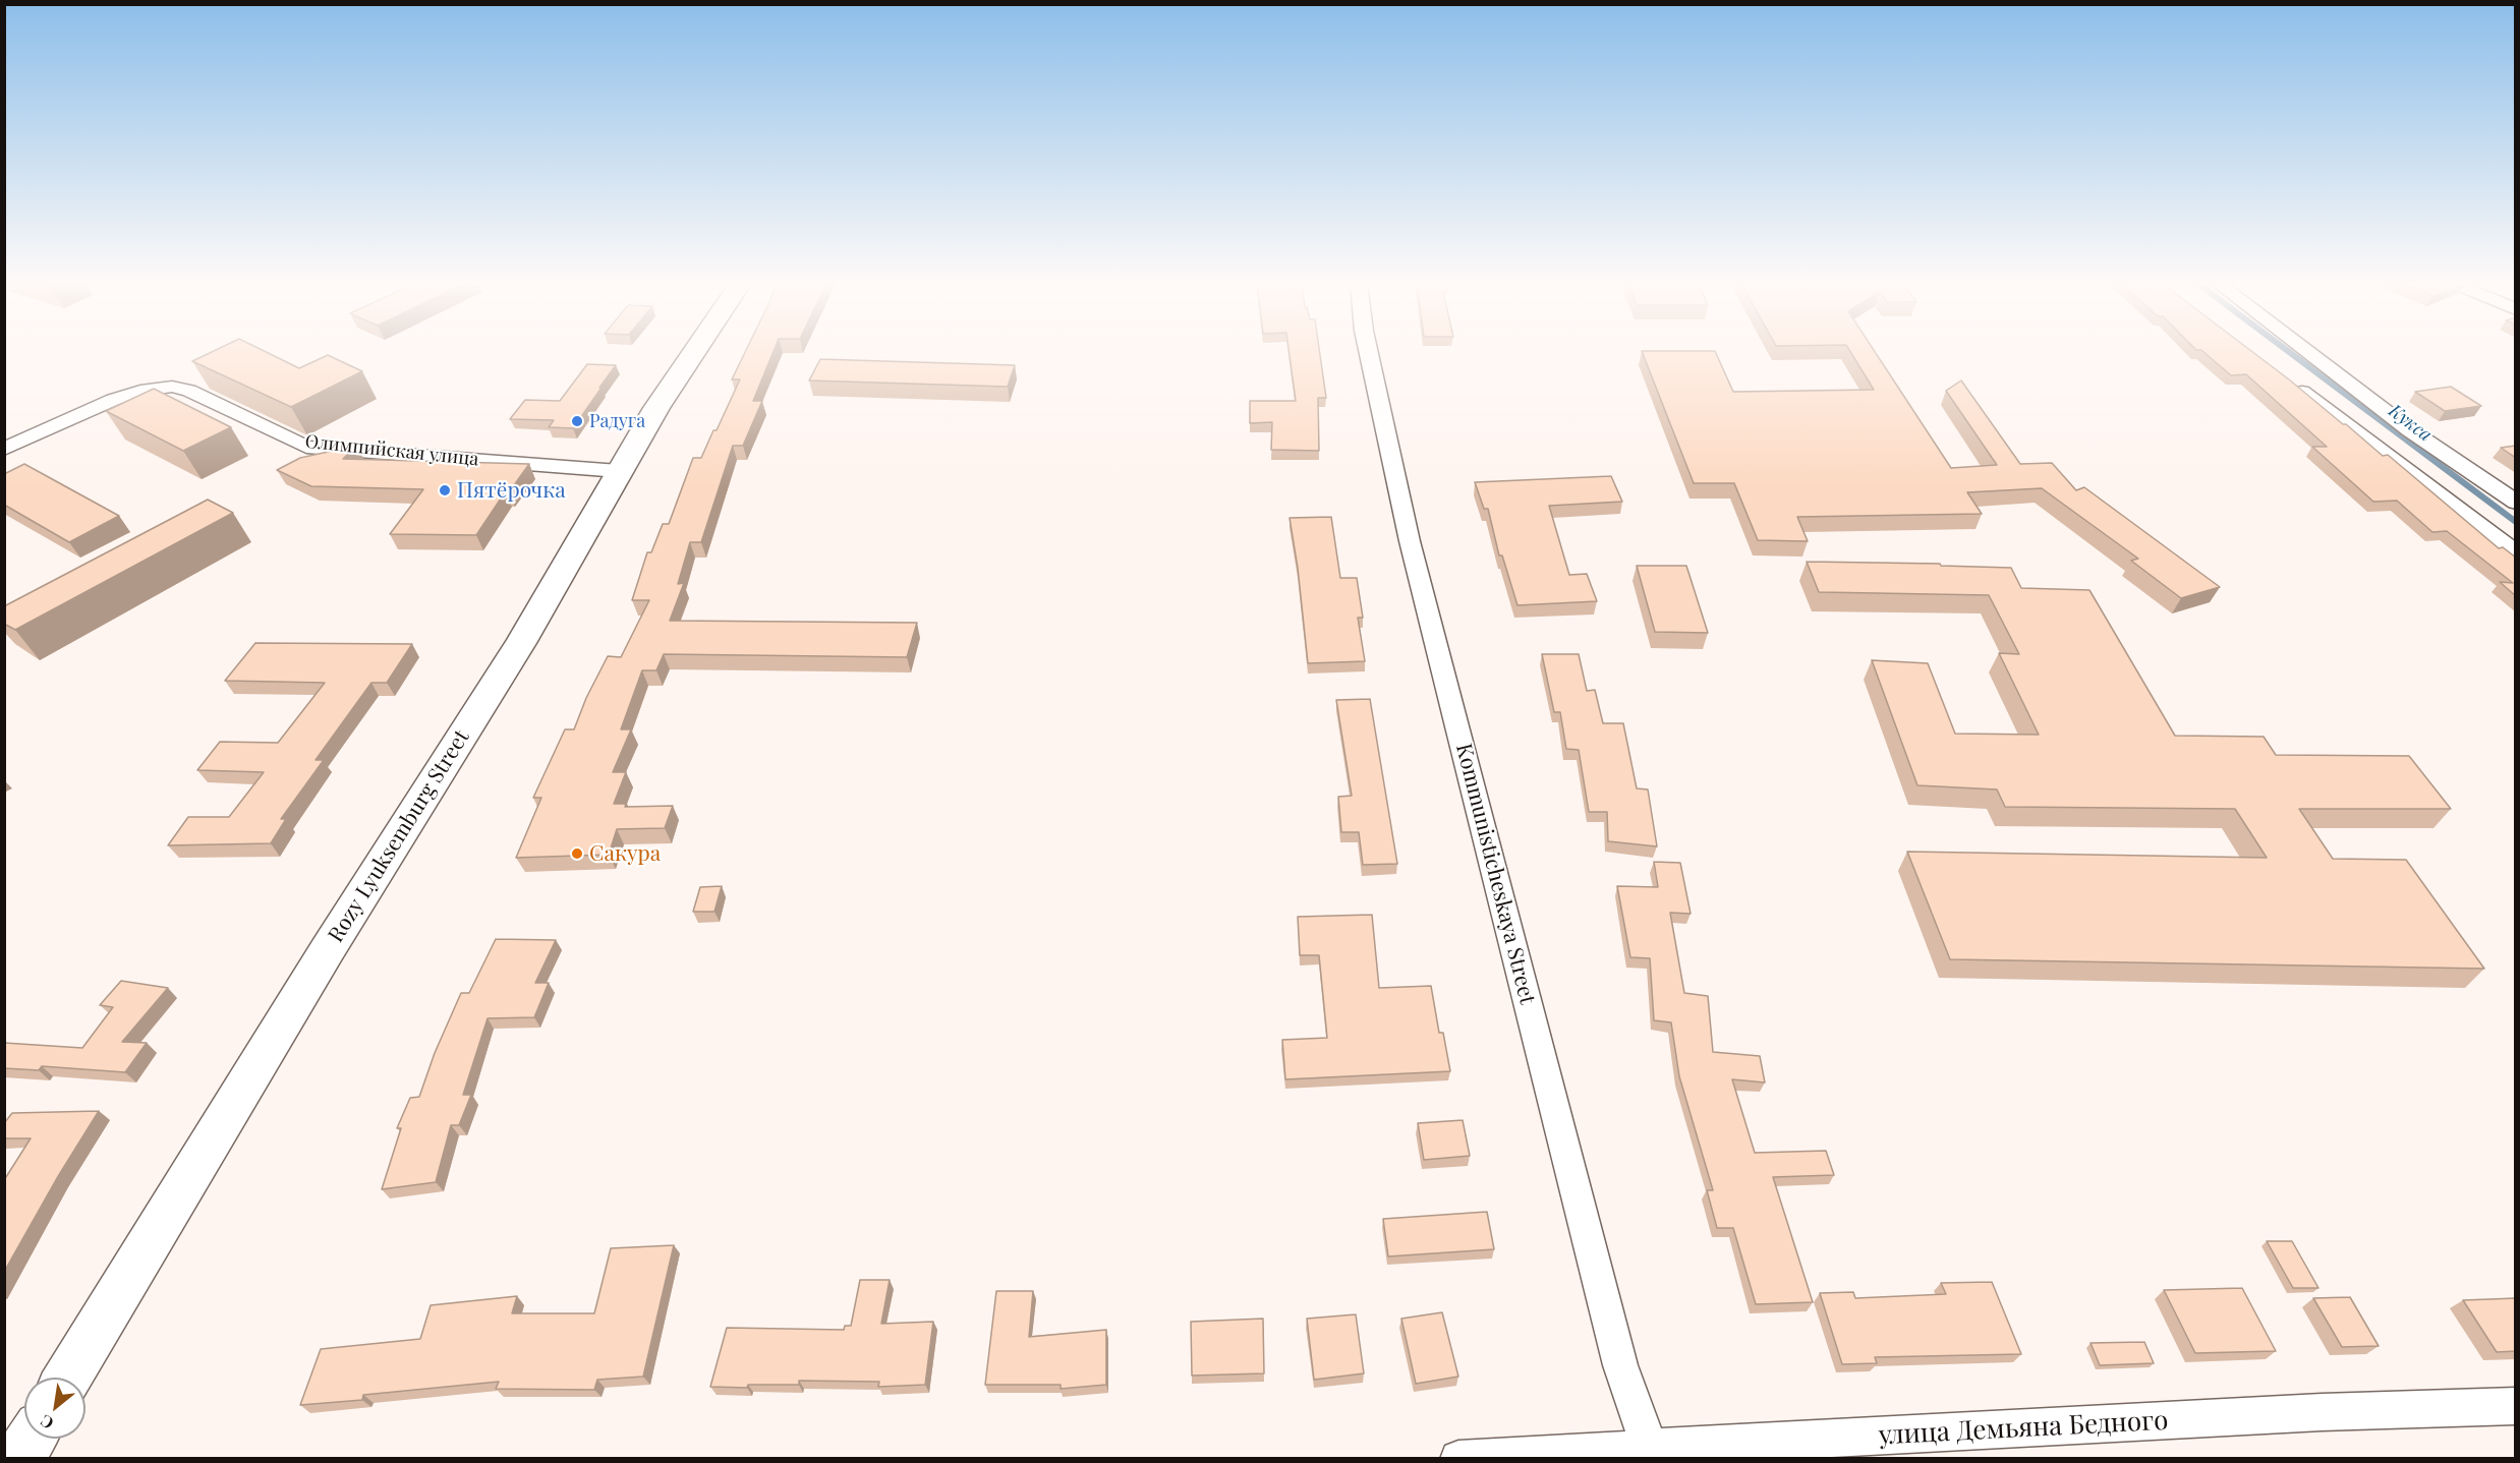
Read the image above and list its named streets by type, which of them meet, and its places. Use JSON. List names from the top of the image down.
{
  "streets": {
    "street": [
      "Олимпийская улица",
      "Rozy Lyuksemburg Street",
      "Kommunisticheskaya Street",
      "улица Демьяна Бедного"
    ]
  },
  "crossings": [
    ["Олимпийская улица", "Rozy Lyuksemburg Street"],
    ["Kommunisticheskaya Street", "улица Демьяна Бедного"]
  ],
  "water": ["Кукса"],
  "places": ["Радуга", "Пятёрочка", "Сакура"],
  "north": "bottom left"
}
